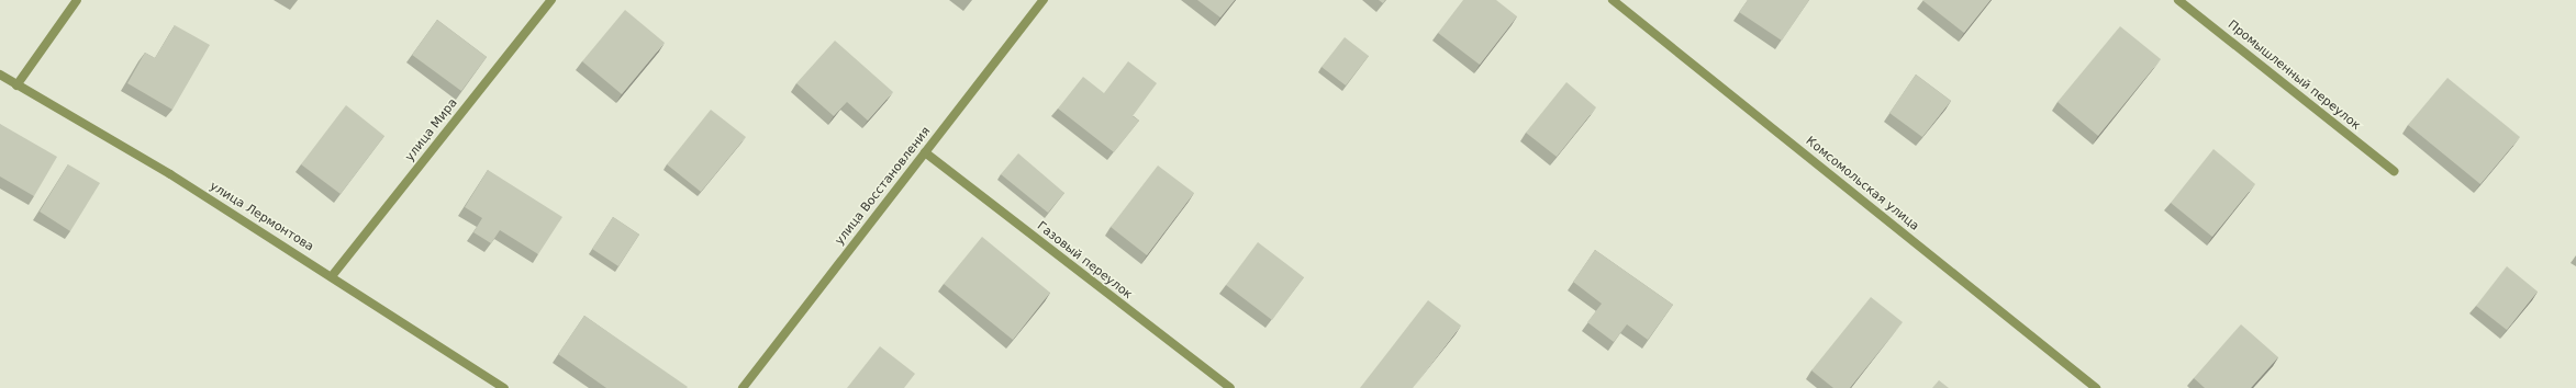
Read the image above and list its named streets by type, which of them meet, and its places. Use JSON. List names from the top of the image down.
{
  "streets": {
    "street": [
      "Промышленный переулок",
      "улица Мира",
      "Комсомольская улица",
      "улица Восстановления",
      "улица Лермонтова",
      "Газовый переулок"
    ]
  },
  "crossings": [
    ["улица Мира", "улица Лермонтова"],
    ["улица Восстановления", "Газовый переулок"]
  ]
}
